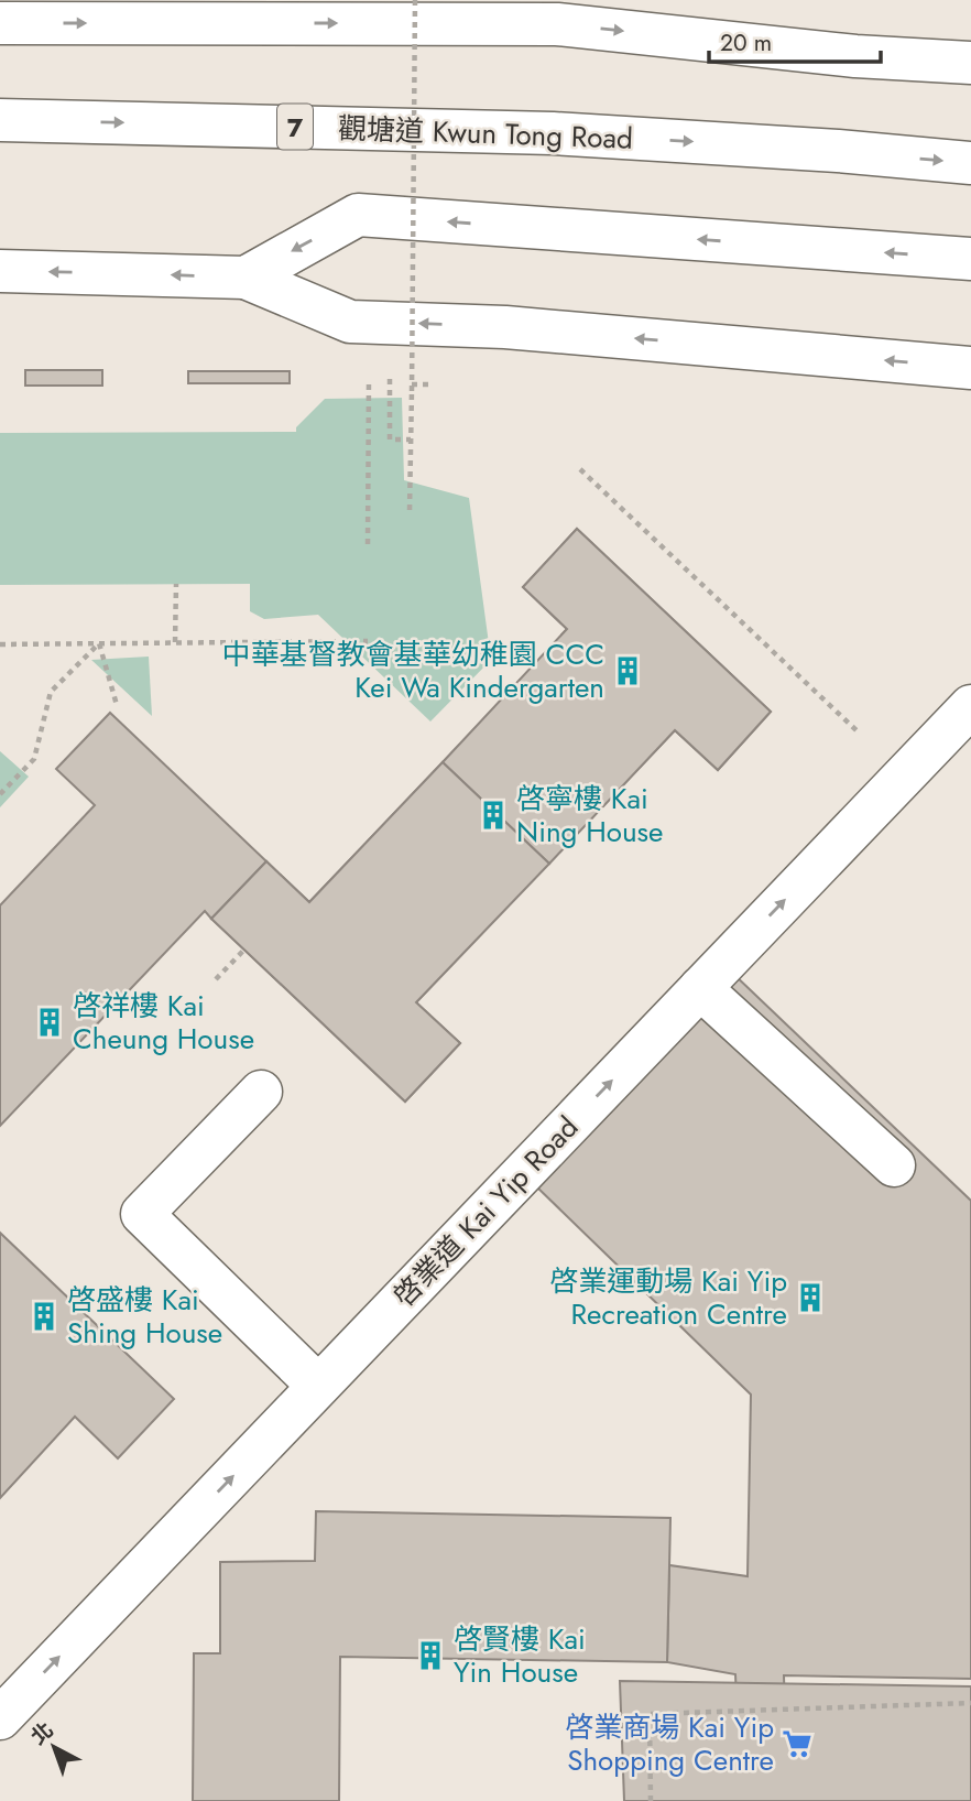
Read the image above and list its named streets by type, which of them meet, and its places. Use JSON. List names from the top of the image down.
{
  "streets": {
    "main road": ["7", "觀塘道 Kwun Tong Road", "啓業道 Kai Yip Road"]
  },
  "one_way": ["啓業道 Kai Yip Road"],
  "places": {
    "building": [
      "中華基督教會基華幼稚園 CCC Kei Wa Kindergarten",
      "啓寧樓 Kai Ning House",
      "啓祥樓 Kai Cheung House",
      "啓業運動場 Kai Yip Recreation Centre",
      "啓盛樓 Kai Shing House",
      "啓賢樓 Kai Yin House"
    ],
    "supermarket": ["啓業商場 Kai Yip Shopping Centre"]
  },
  "scale_bar": "20 m",
  "north": "top left"
}
